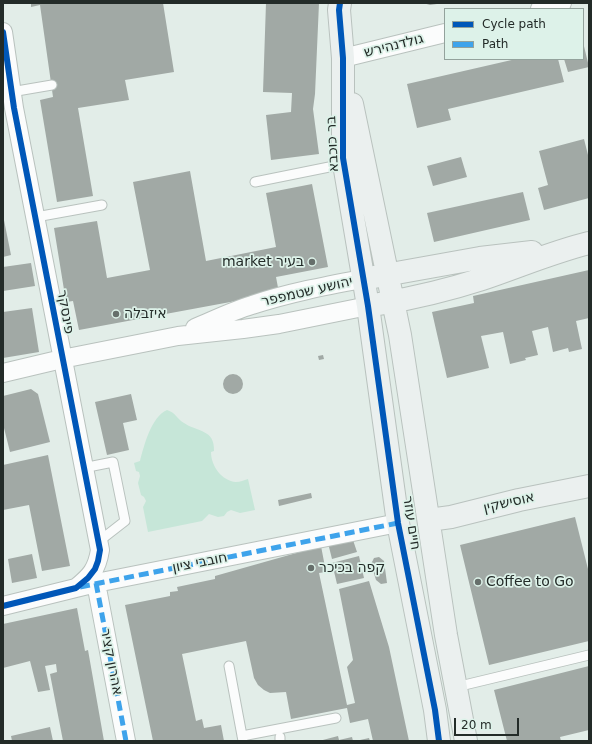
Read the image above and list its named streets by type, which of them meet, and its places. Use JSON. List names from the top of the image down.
{
  "streets": {
    "street": [
      "גולדנהירש",
      "בר כוכבא",
      "יהושע שטמפפר",
      "פינסקר",
      "אוסישקין",
      "חיים עוזר",
      "חובבי ציון",
      "אהרון קציר"
    ]
  },
  "crossings": [
    ["גולדנהירש", "בר כוכבא"],
    ["בר כוכבא", "יהושע שטמפפר"],
    ["בר כוכבא", "חיים עוזר"],
    ["יהושע שטמפפר", "פינסקר"],
    ["יהושע שטמפפר", "חיים עוזר"],
    ["פינסקר", "חובבי ציון"],
    ["אוסישקין", "חיים עוזר"],
    ["חיים עוזר", "חובבי ציון"],
    ["חובבי ציון", "אהרון קציר"]
  ],
  "places": [
    "market בעיר",
    "איזבלה",
    "קפה בכיכר",
    "Coffee to Go"
  ],
  "legend": ["Cycle path", "Path"],
  "scale_bar": "20 m"
}
